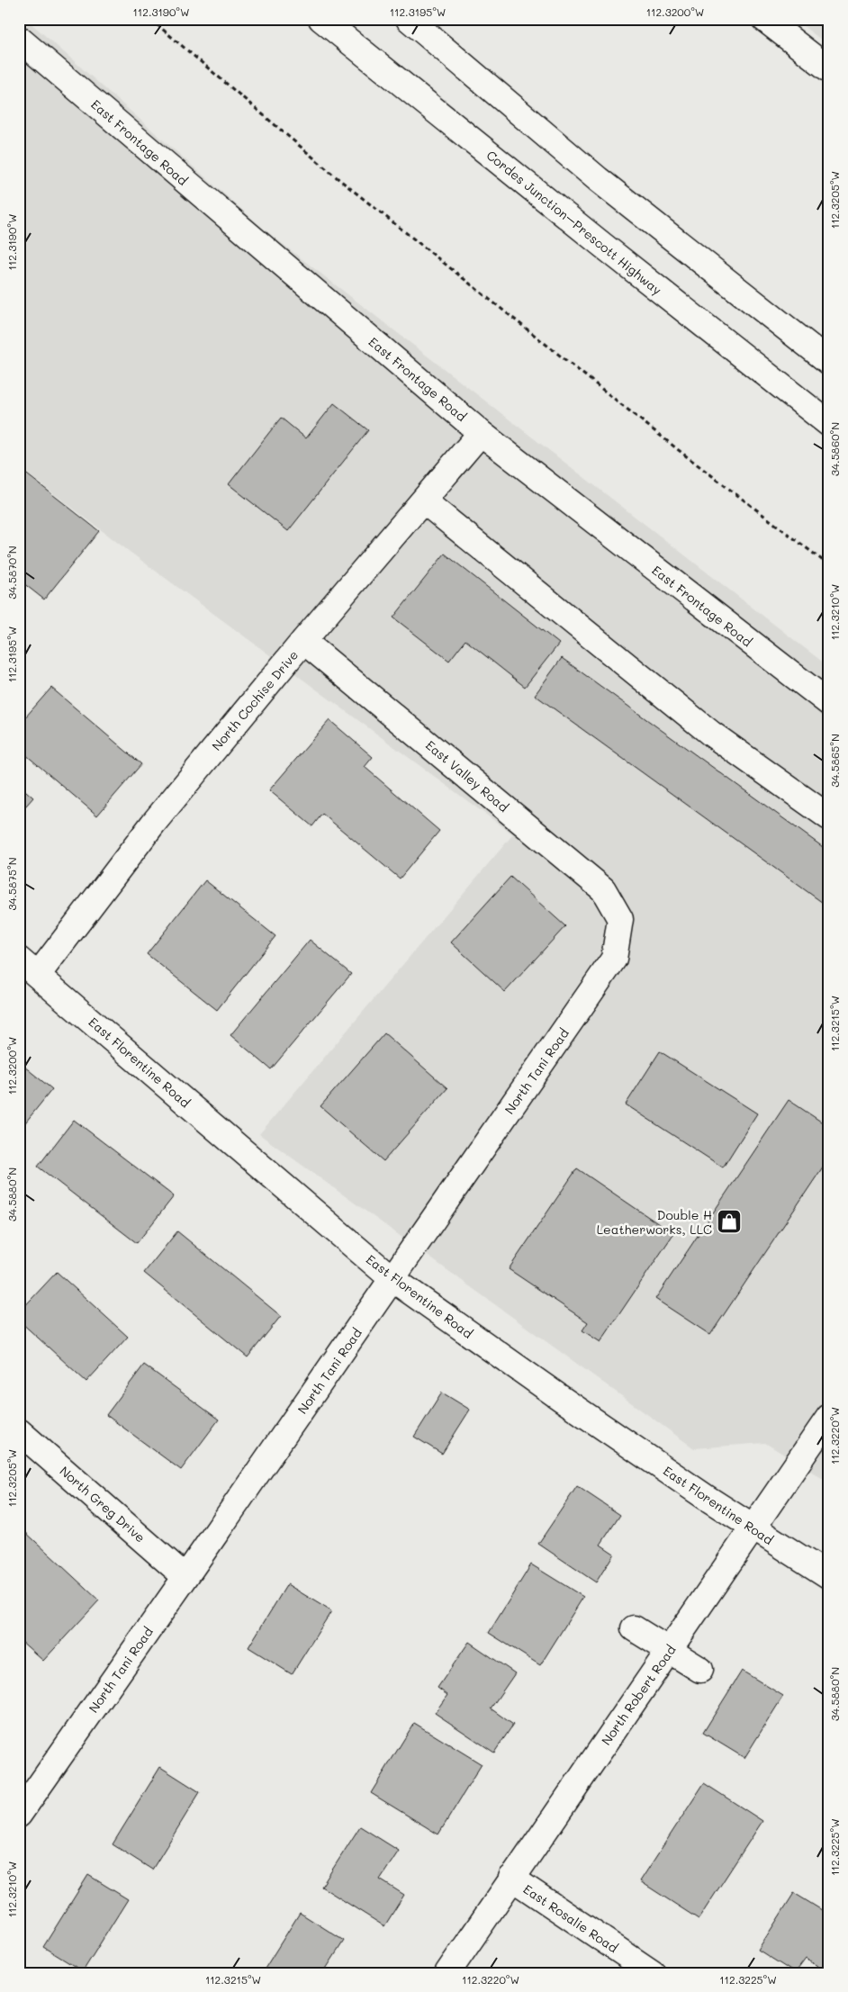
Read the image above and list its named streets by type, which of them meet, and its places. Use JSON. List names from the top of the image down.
{
  "streets": {
    "street": [
      "East Frontage Road",
      "Cordes Junction–Prescott Highway",
      "North Cochise Drive",
      "East Valley Road",
      "East Florentine Road",
      "North Tani Road",
      "North Greg Drive",
      "North Robert Road",
      "East Rosalie Road"
    ]
  },
  "crossings": [
    ["East Frontage Road", "North Cochise Drive"],
    ["North Cochise Drive", "East Valley Road"],
    ["North Cochise Drive", "East Florentine Road"],
    ["East Valley Road", "North Tani Road"],
    ["East Florentine Road", "North Tani Road"],
    ["East Florentine Road", "North Robert Road"],
    ["North Tani Road", "North Greg Drive"],
    ["North Robert Road", "East Rosalie Road"]
  ],
  "places": {
    "shop": ["Double H Leatherworks, LLC"]
  },
  "coordinates": [
    "112.3190°W",
    "112.3195°W",
    "112.3200°W",
    "112.3205°W",
    "34.5860°N",
    "34.5870°N",
    "112.3210°W",
    "34.5865°N",
    "34.5875°N",
    "112.3215°W",
    "34.5880°N",
    "112.3220°W",
    "112.3225°W"
  ]
}
